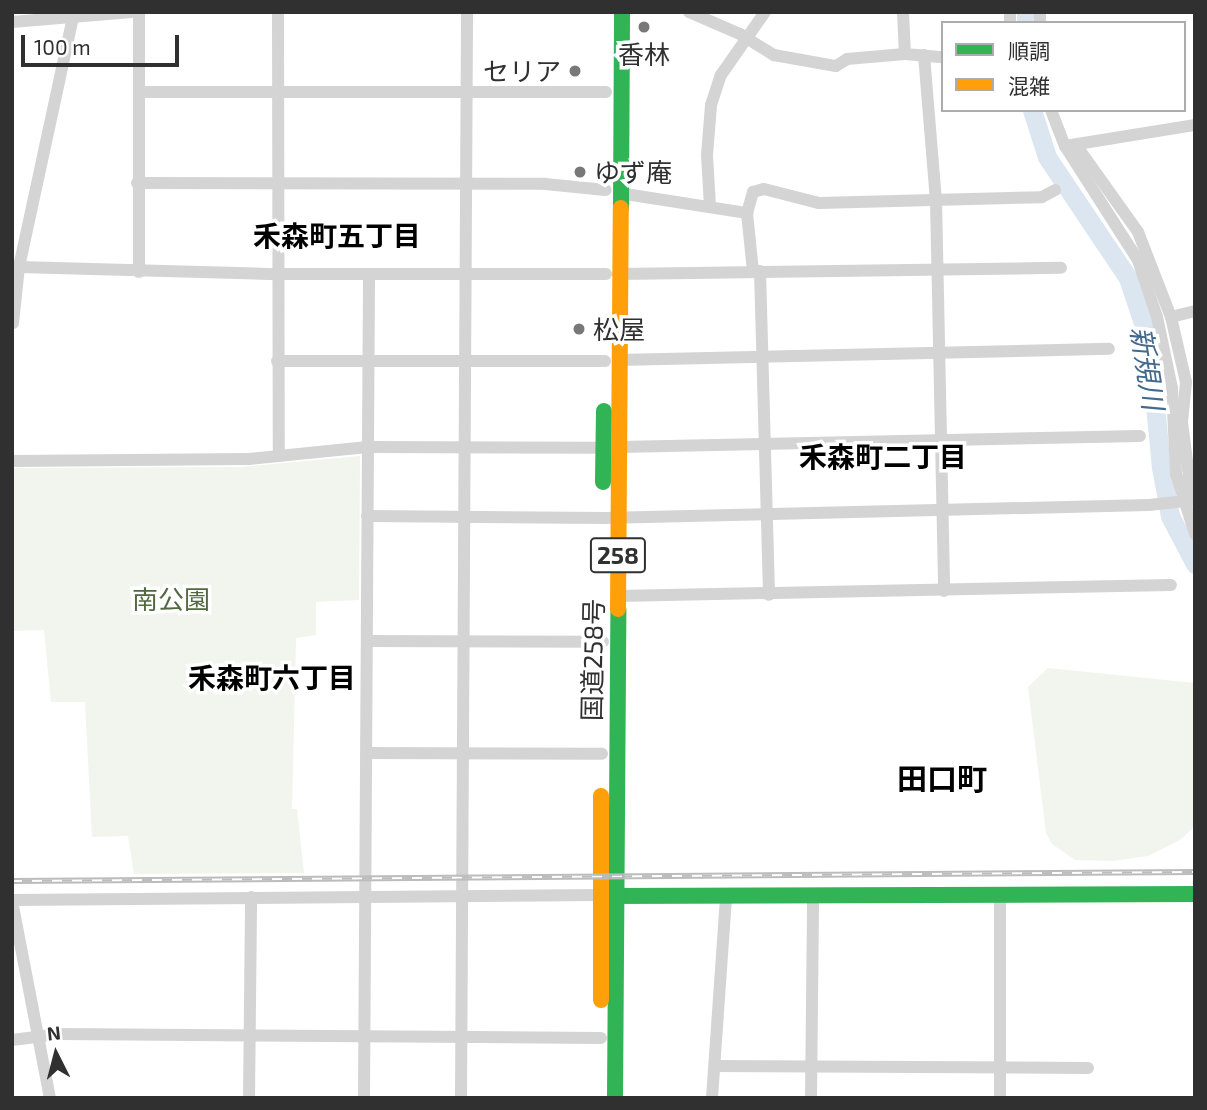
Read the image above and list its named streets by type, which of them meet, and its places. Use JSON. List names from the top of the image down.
{
  "streets": {
    "main road": ["258", "国道258号"]
  },
  "districts": [
    "禾森町五丁目",
    "禾森町二丁目",
    "禾森町六丁目",
    "田口町"
  ],
  "water": ["新規川"],
  "parks": ["南公園"],
  "places": [
    "香林",
    "セリア",
    "ゆず庵",
    "松屋"
  ],
  "legend": ["順調", "混雑"],
  "scale_bar": "100 m",
  "north": "top"
}
